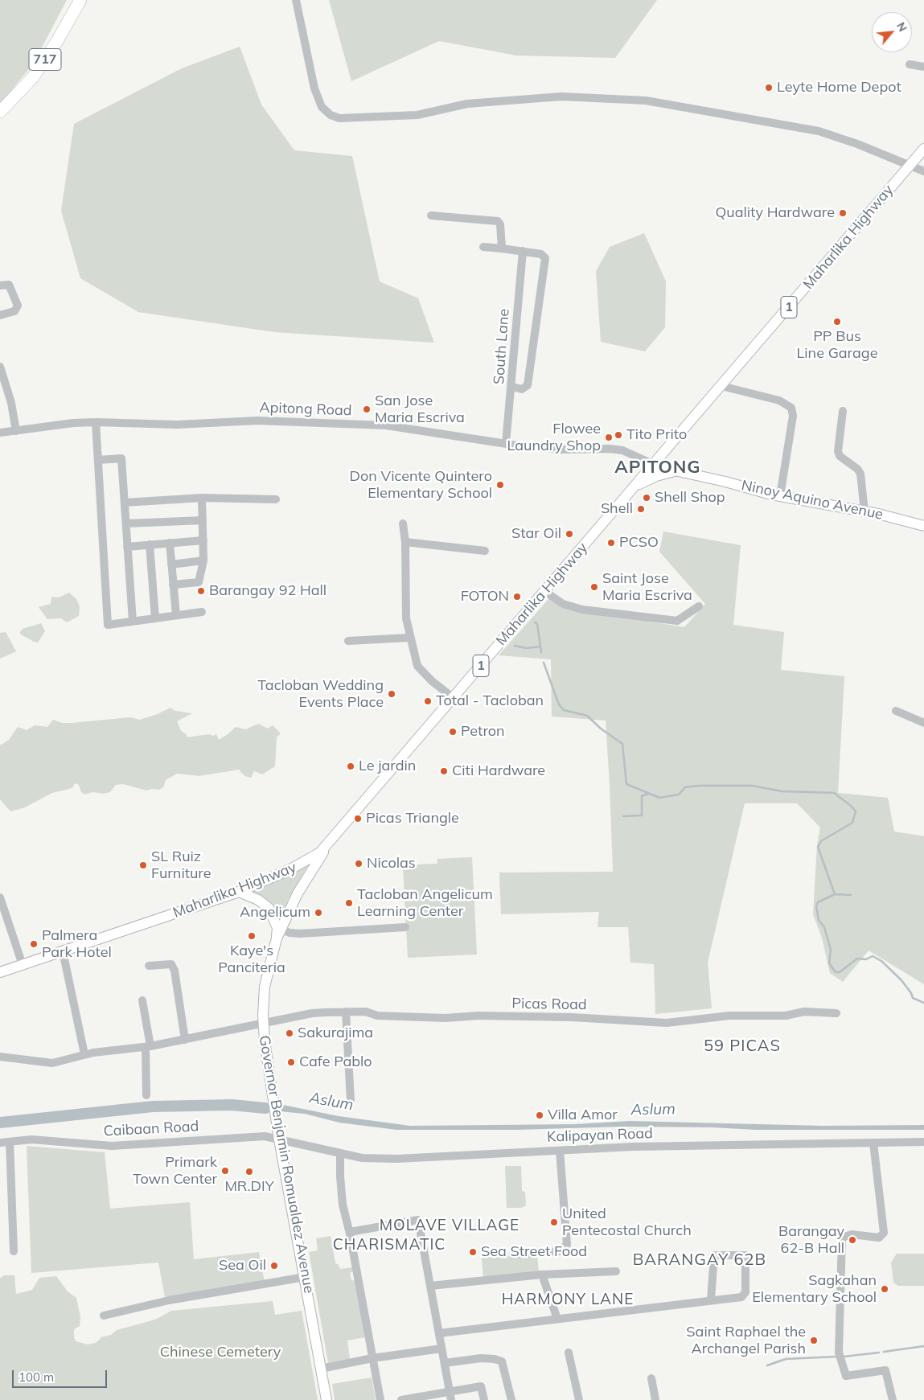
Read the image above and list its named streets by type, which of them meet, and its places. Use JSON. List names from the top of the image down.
{
  "streets": {
    "highway": ["717"],
    "main road": [
      "Maharlika Highway",
      "1",
      "Ninoy Aquino Avenue",
      "Governor Benjamin Romualdez Avenue"
    ],
    "street": [
      "South Lane",
      "Apitong Road",
      "Picas Road",
      "Caibaan Road",
      "Kalipayan Road"
    ]
  },
  "crossings": [
    ["Maharlika Highway", "Apitong Road"],
    ["Maharlika Highway", "Ninoy Aquino Avenue"],
    ["Maharlika Highway", "Governor Benjamin Romualdez Avenue"],
    ["South Lane", "Apitong Road"],
    ["Apitong Road", "Ninoy Aquino Avenue"],
    ["Picas Road", "Governor Benjamin Romualdez Avenue"],
    ["Caibaan Road", "Kalipayan Road"],
    ["Caibaan Road", "Governor Benjamin Romualdez Avenue"],
    ["Kalipayan Road", "Governor Benjamin Romualdez Avenue"]
  ],
  "districts": [
    "APITONG",
    "59 PICAS",
    "MOLAVE VILLAGE",
    "CHARISMATIC",
    "BARANGAY 62B",
    "HARMONY LANE"
  ],
  "water": ["Aslum"],
  "parks": ["Chinese Cemetery"],
  "places": [
    "Leyte Home Depot",
    "Quality Hardware",
    "PP Bus Line Garage",
    "San Jose Maria Escriva",
    "Tito Prito",
    "Flowee Laundry Shop",
    "Don Vicente Quintero Elementary School",
    "Shell Shop",
    "Shell",
    "Star Oil",
    "PCSO",
    "Saint Jose Maria Escriva",
    "Barangay 92 Hall",
    "FOTON",
    "Tacloban Wedding Events Place",
    "Total - Tacloban",
    "Petron",
    "Le jardin",
    "Citi Hardware",
    "Picas Triangle",
    "Nicolas",
    "SL Ruiz Furniture",
    "Tacloban Angelicum Learning Center",
    "Angelicum",
    "Kaye's Panciteria",
    "Palmera Park Hotel",
    "Sakurajima",
    "Cafe Pablo",
    "Villa Amor",
    "Primark Town Center",
    "MR.DIY",
    "United Pentecostal Church",
    "Barangay 62-B Hall",
    "Sea Street Food",
    "Sea Oil",
    "Sagkahan Elementary School",
    "Saint Raphael the Archangel Parish"
  ],
  "scale_bar": "100 m",
  "north": "top right"
}
